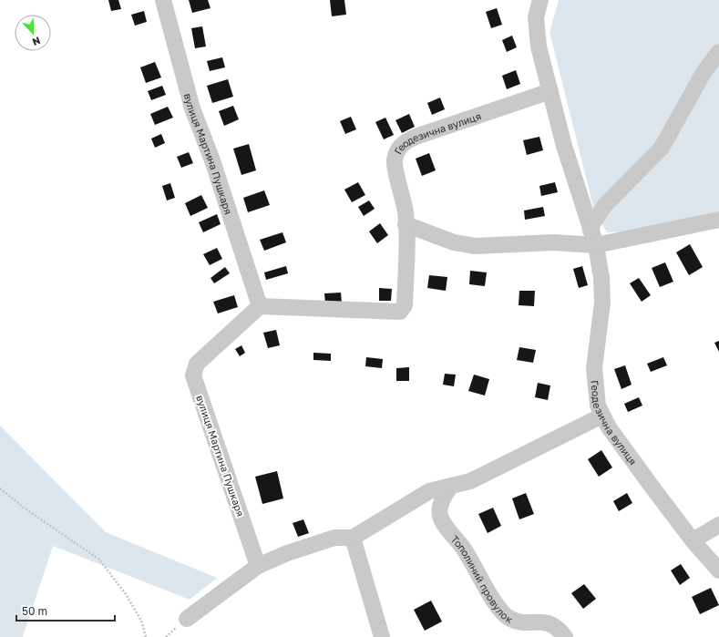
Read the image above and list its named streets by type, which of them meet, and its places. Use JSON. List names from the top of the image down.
{
  "streets": {
    "street": ["Геодезична вулиця", "вулиця Мартина Пушкаря", "Тополиний провулок"]
  },
  "crossings": [
    ["Геодезична вулиця", "вулиця Мартина Пушкаря"]
  ],
  "scale_bar": "50 m",
  "north": "bottom"
}
